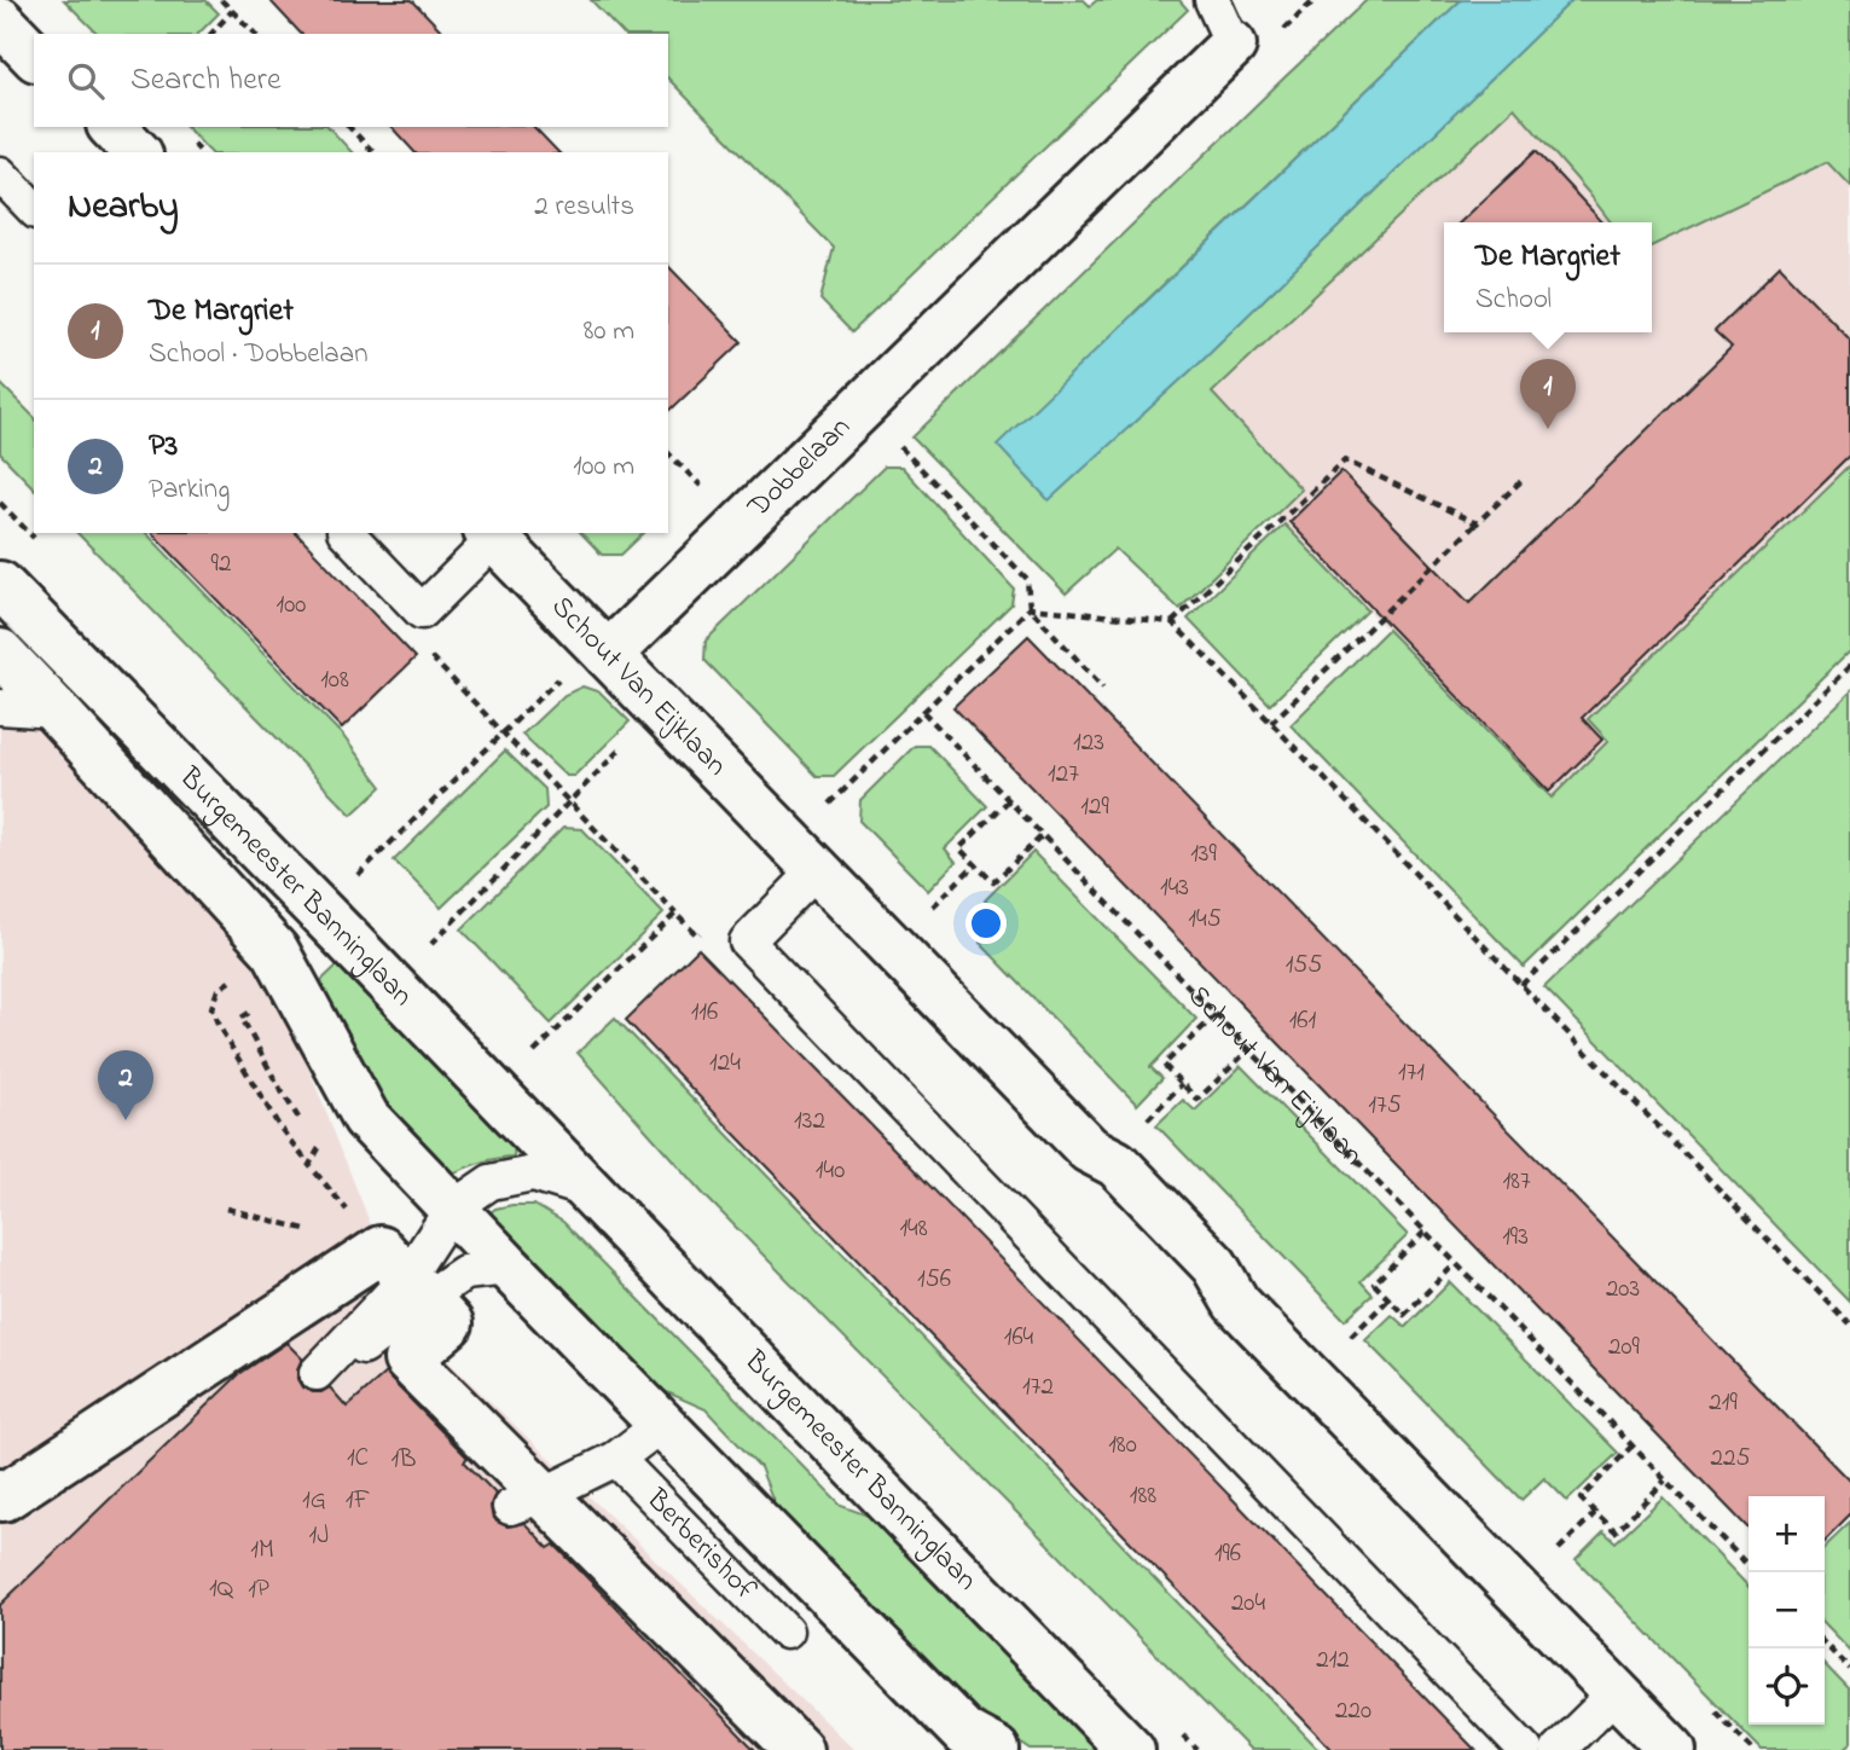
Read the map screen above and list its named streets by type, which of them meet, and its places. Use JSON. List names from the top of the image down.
{
  "streets": {
    "street": ["Dobbelaan", "Schout Van Eijklaan", "Burgemeester Banninglaan"],
    "lane": ["Berberishof"]
  },
  "crossings": [
    ["Dobbelaan", "Schout Van Eijklaan"]
  ],
  "house_numbers": [
    "92",
    "100",
    "108",
    "123",
    "127",
    "129",
    "139",
    "143",
    "145",
    "155",
    "116",
    "161",
    "124",
    "171",
    "175",
    "132",
    "140",
    "187",
    "148",
    "193",
    "156",
    "203",
    "164",
    "209",
    "172",
    "219",
    "180",
    "1C",
    "225",
    "1B",
    "188",
    "1G",
    "1F",
    "1J",
    "1M",
    "196",
    "1Q",
    "1P",
    "204",
    "212",
    "220"
  ],
  "page": {
    "search": "Search here",
    "heading": ["Nearby", "2 results"],
    "popup": ["De Margriet", "School"],
    "list": [
      {
        "mark": "1",
        "name": "De Margriet",
        "note": "School · Dobbelaan",
        "value": "80 m"
      },
      {
        "mark": "2",
        "name": "P3",
        "note": "Parking",
        "value": "100 m"
      }
    ],
    "pins": ["1", "2"],
    "map_buttons": ["+", "−"]
  }
}
